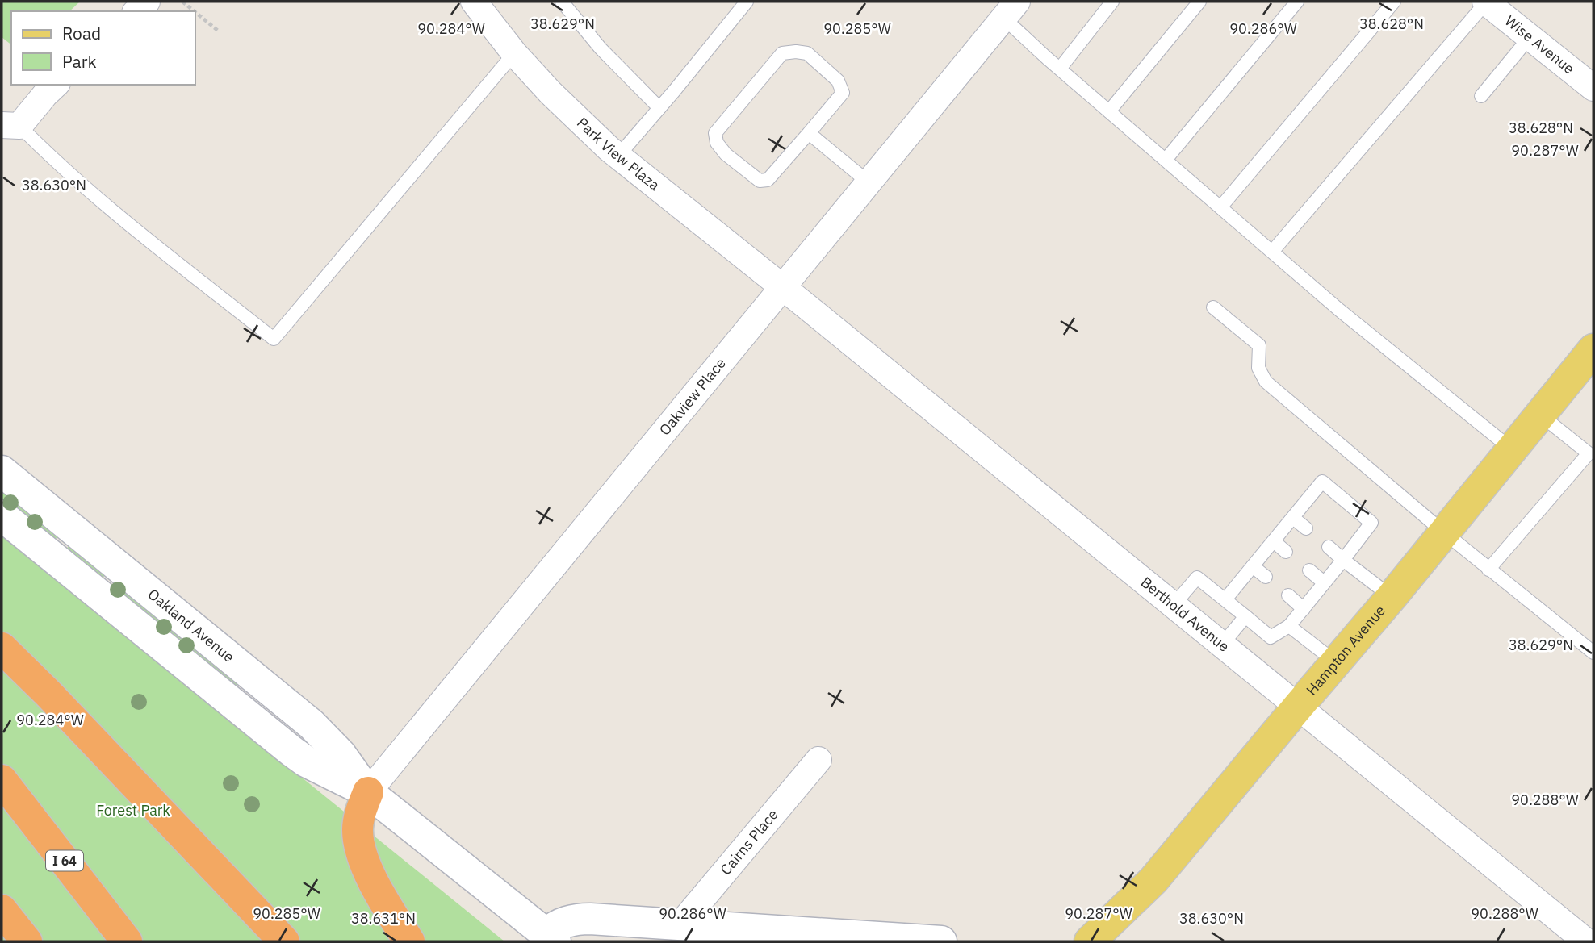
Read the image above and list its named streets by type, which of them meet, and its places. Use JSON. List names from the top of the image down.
{
  "streets": {
    "highway": ["I 64"],
    "main road": ["Hampton Avenue"],
    "street": [
      "Wise Avenue",
      "Park View Plaza",
      "Oakview Place",
      "Berthold Avenue",
      "Oakland Avenue",
      "Cairns Place"
    ]
  },
  "crossings": [
    ["Park View Plaza", "Oakview Place"],
    ["Park View Plaza", "Berthold Avenue"],
    ["Oakview Place", "Berthold Avenue"],
    ["Oakview Place", "Oakland Avenue"],
    ["Berthold Avenue", "Hampton Avenue"]
  ],
  "parks": ["Forest Park"],
  "legend": ["Road", "Park"],
  "coordinates": [
    "38.628°N",
    "38.629°N",
    "90.284°W",
    "90.285°W",
    "90.286°W",
    "90.287°W",
    "38.630°N",
    "90.288°W",
    "38.631°N"
  ]
}
